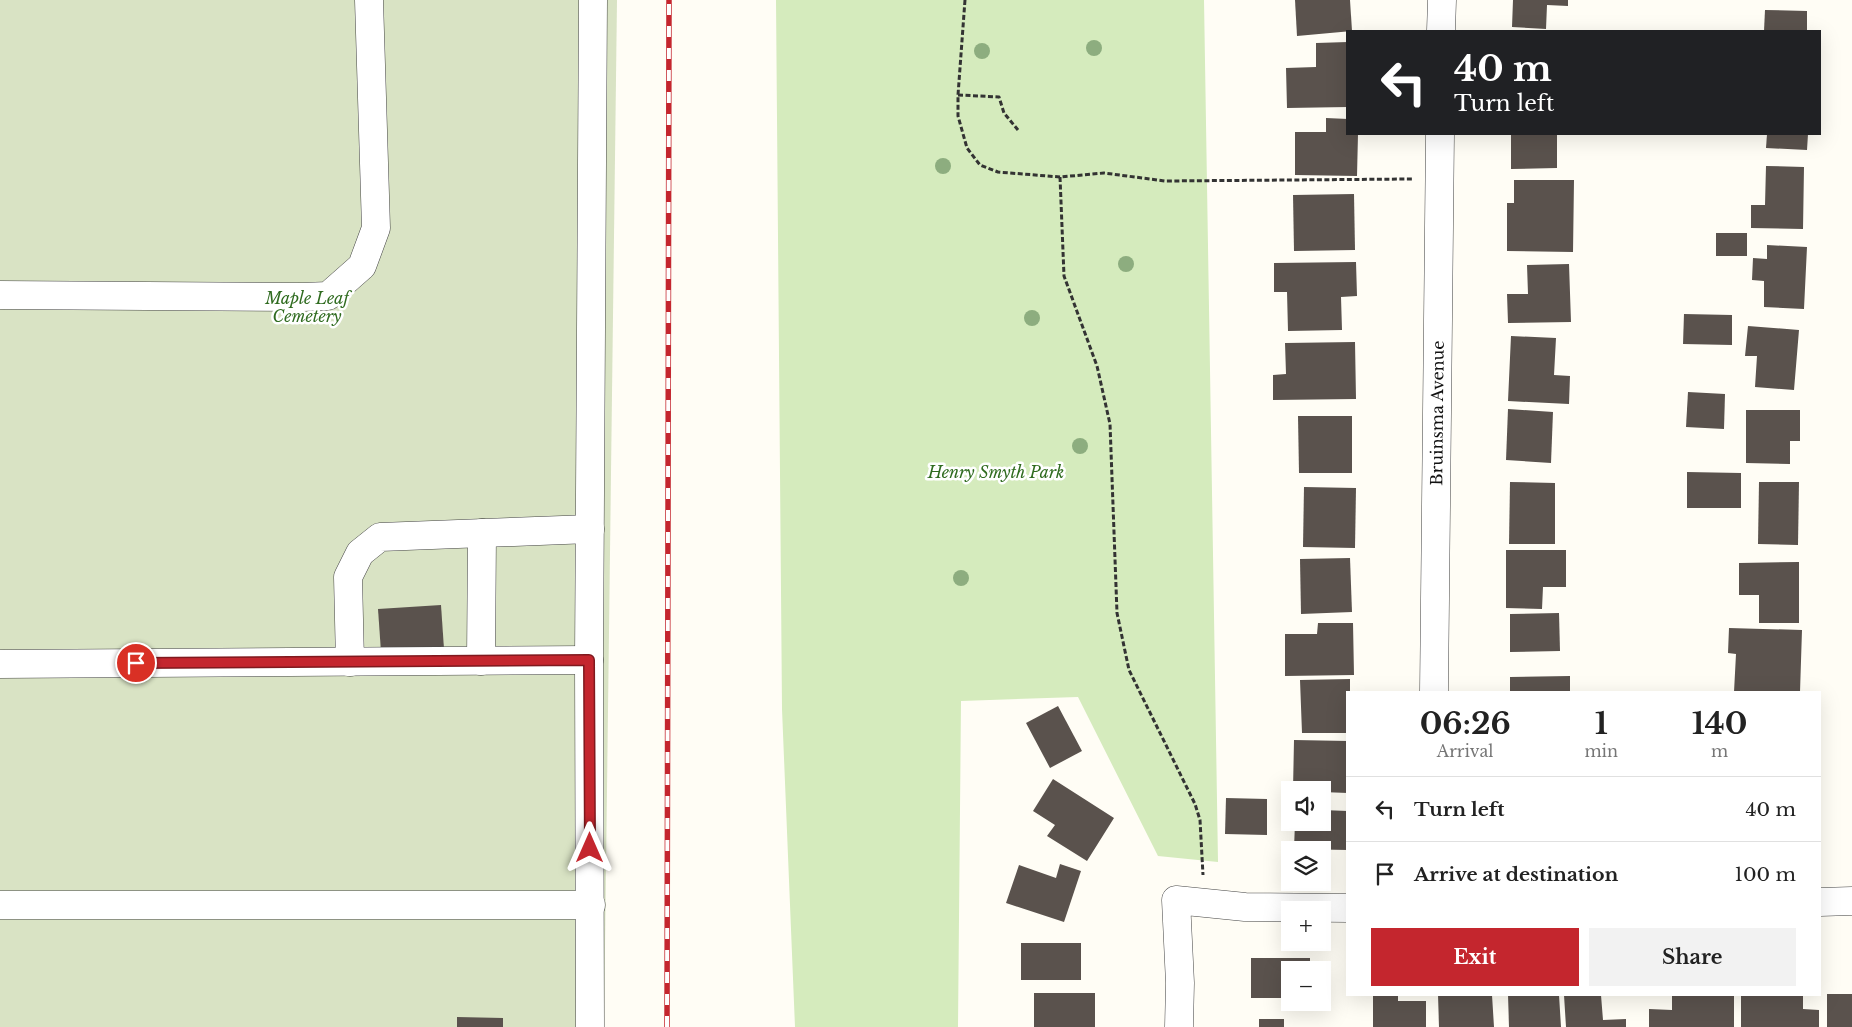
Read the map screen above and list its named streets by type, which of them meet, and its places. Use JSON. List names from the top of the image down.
{
  "streets": {
    "street": ["Bruinsma Avenue"]
  },
  "parks": ["Maple Leaf Cemetery", "Henry Smyth Park"],
  "page": {
    "turn": ["40 m", "Turn left"],
    "eta": [
      "06:26",
      "Arrival",
      "1",
      "min",
      "140",
      "m"
    ],
    "list": [
      {
        "name": "Turn left",
        "value": "40 m"
      },
      {
        "name": "Arrive at destination",
        "value": "100 m"
      }
    ],
    "map_buttons": ["+", "−"],
    "buttons": ["Exit", "Share"]
  }
}
